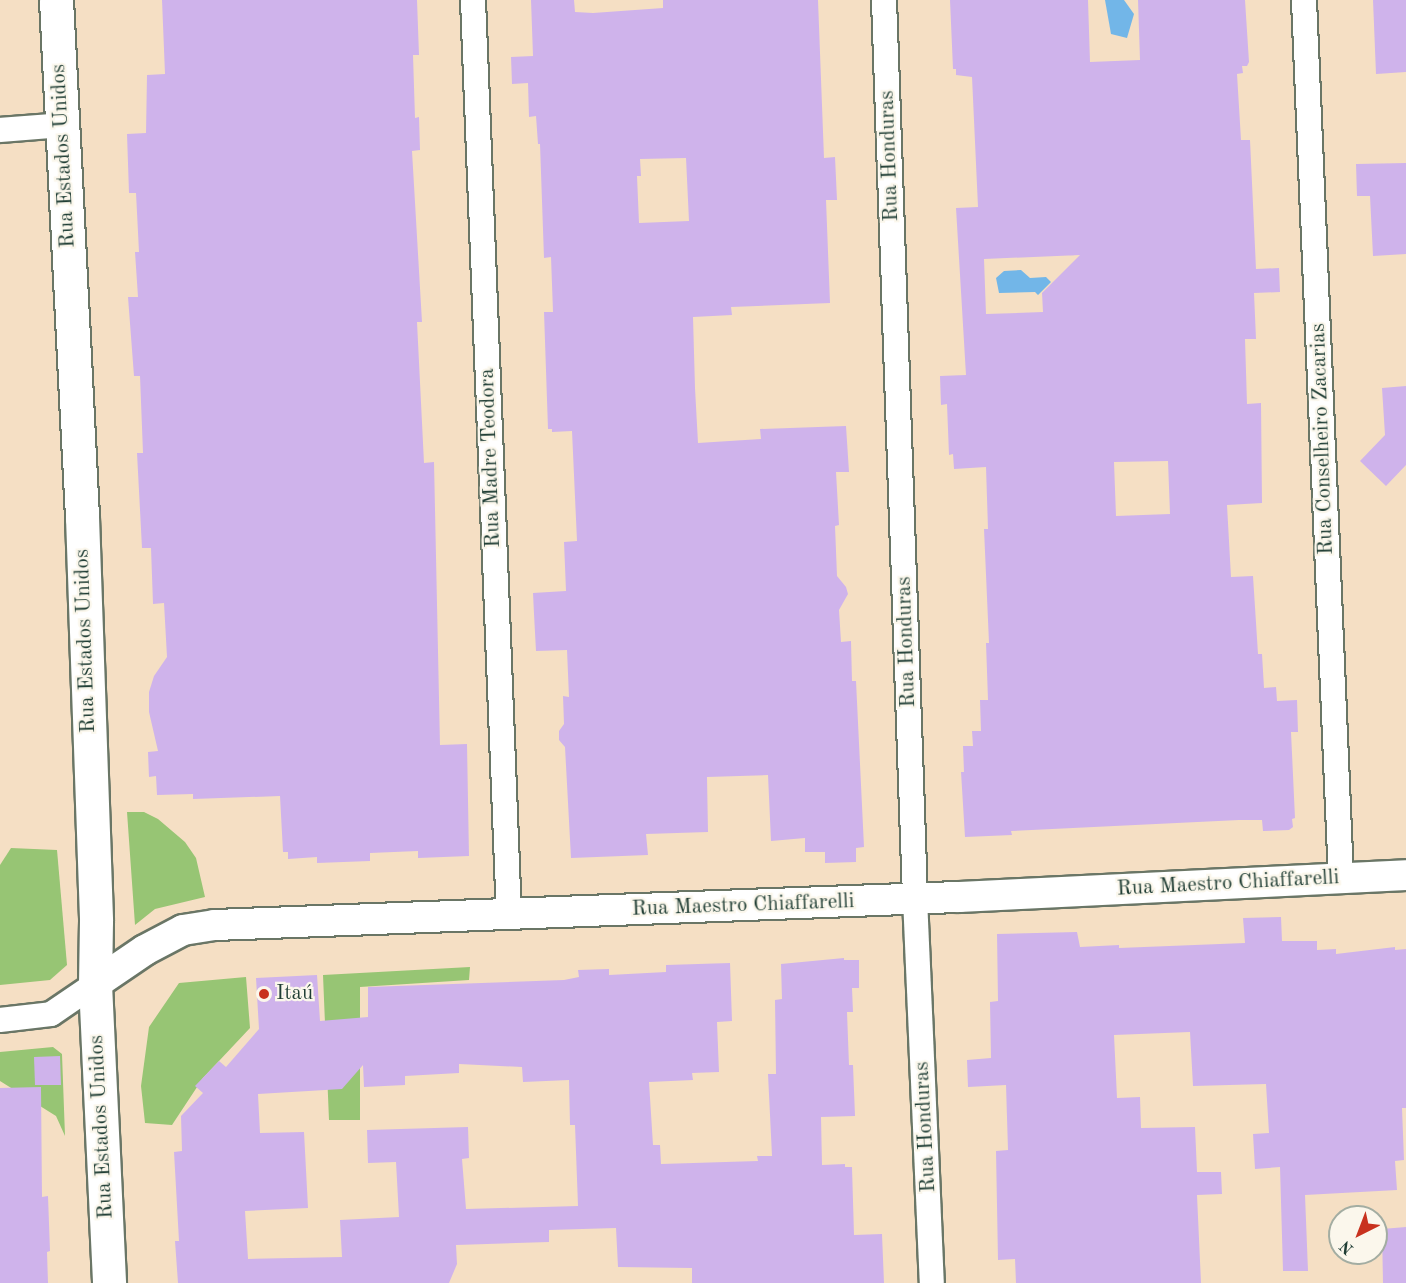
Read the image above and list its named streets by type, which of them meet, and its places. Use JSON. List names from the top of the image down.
{
  "streets": {
    "main road": ["Rua Estados Unidos"],
    "street": [
      "Rua Honduras",
      "Rua Conselheiro Zacarias",
      "Rua Madre Teodora",
      "Rua Maestro Chiaffarelli"
    ]
  },
  "crossings": [
    ["Rua Estados Unidos", "Rua Maestro Chiaffarelli"],
    ["Rua Honduras", "Rua Maestro Chiaffarelli"],
    ["Rua Conselheiro Zacarias", "Rua Maestro Chiaffarelli"],
    ["Rua Madre Teodora", "Rua Maestro Chiaffarelli"]
  ],
  "places": ["Itaú"],
  "north": "bottom left"
}
